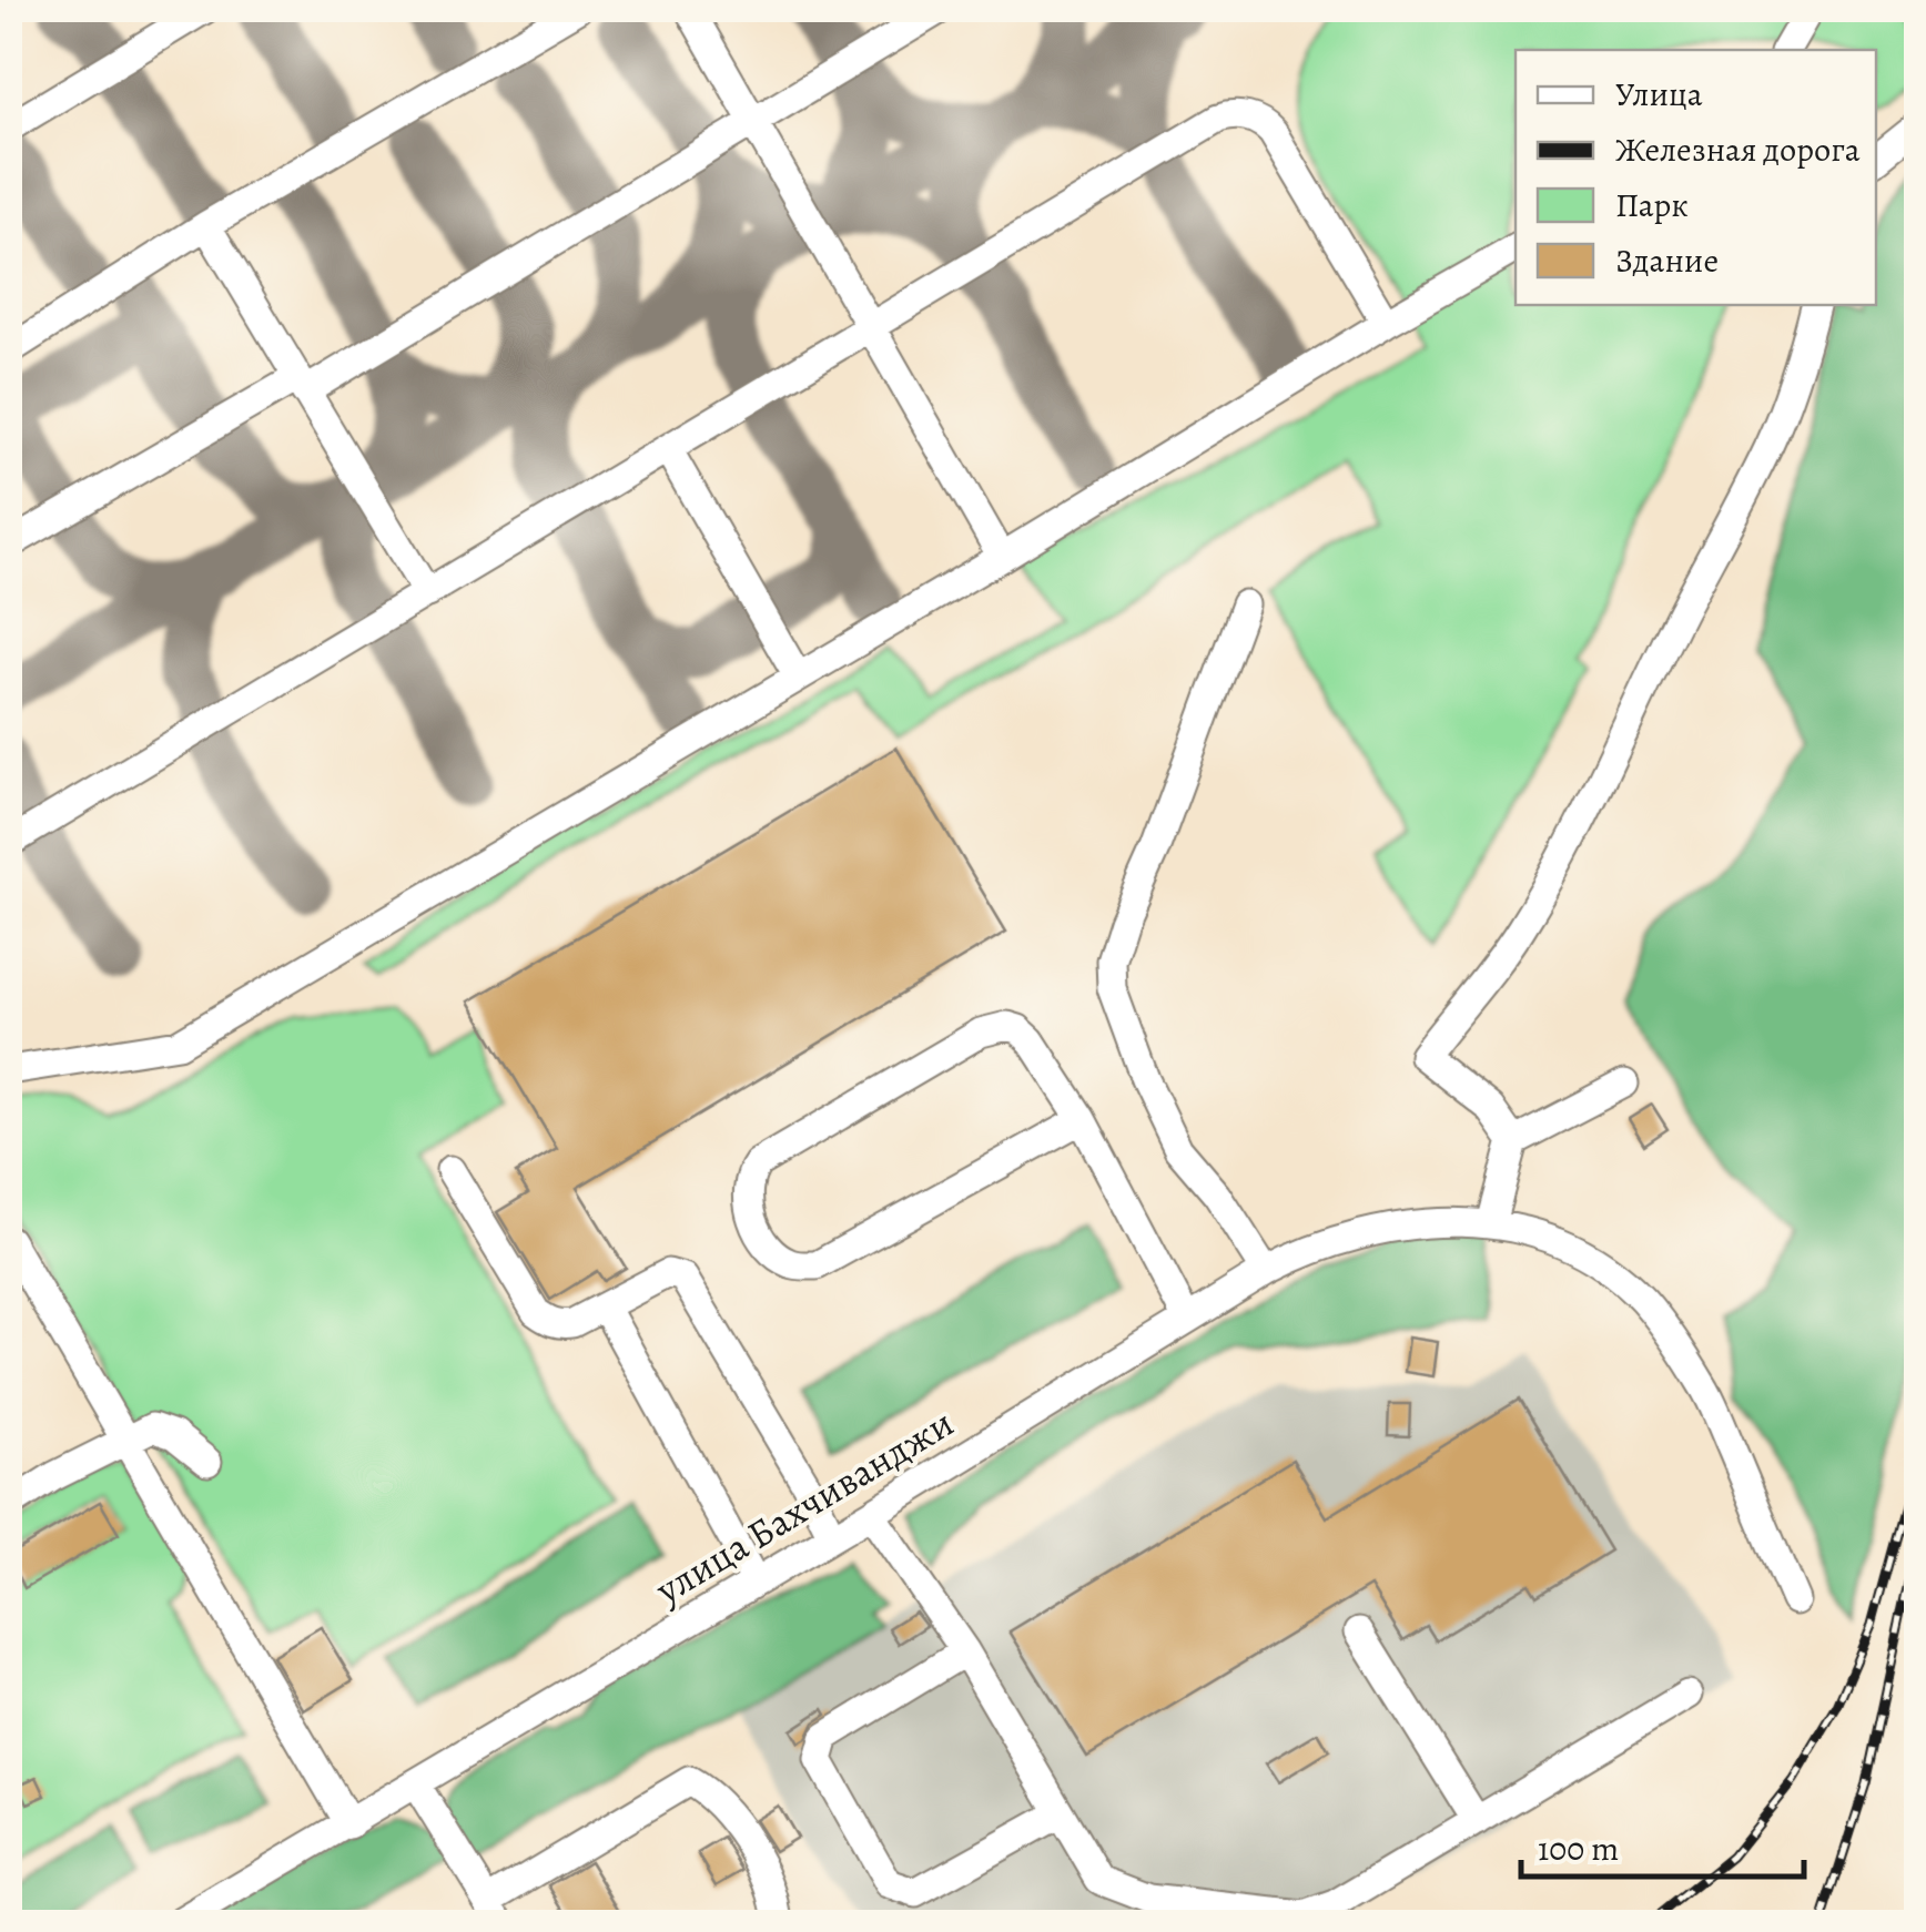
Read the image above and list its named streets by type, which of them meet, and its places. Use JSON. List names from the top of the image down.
{
  "streets": {
    "street": ["улица Бахчиванджи"]
  },
  "legend": [
    "Улица",
    "Железная дорога",
    "Парк",
    "Здание"
  ],
  "scale_bar": "100 m"
}
